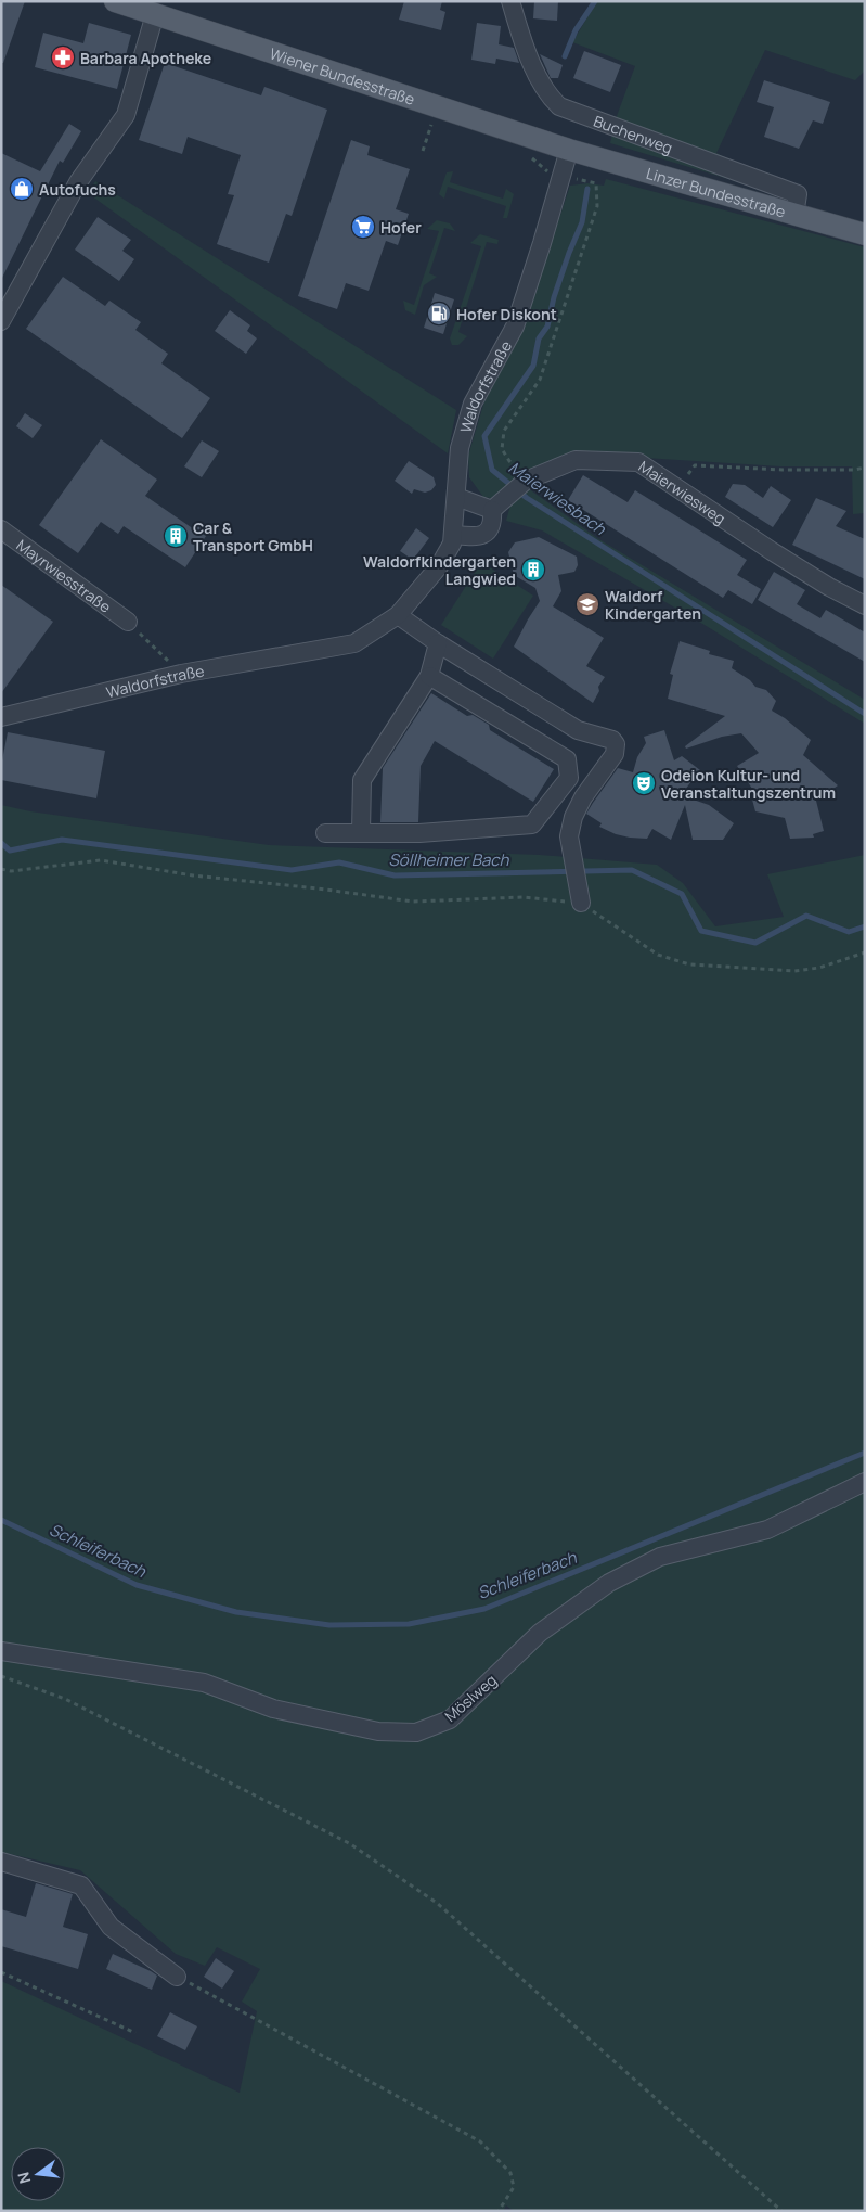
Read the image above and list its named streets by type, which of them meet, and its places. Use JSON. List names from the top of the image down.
{
  "streets": {
    "main road": ["Wiener Bundesstraße", "Linzer Bundesstraße"],
    "street": [
      "Buchenweg",
      "Waldorfstraße",
      "Maierwiesweg",
      "Mayrwiesstraße",
      "Möslweg"
    ]
  },
  "crossings": [
    ["Wiener Bundesstraße", "Linzer Bundesstraße"],
    ["Wiener Bundesstraße", "Waldorfstraße"],
    ["Buchenweg", "Linzer Bundesstraße"],
    ["Linzer Bundesstraße", "Waldorfstraße"]
  ],
  "water": ["Maierwiesbach", "Söllheimer Bach", "Schleiferbach"],
  "places": {
    "pharmacy": ["Barbara Apotheke"],
    "shop": ["Autofuchs"],
    "supermarket": ["Hofer"],
    "fuel station": ["Hofer Diskont"],
    "building": ["Car & Transport GmbH", "Waldorfkindergarten Langwied"],
    "school or university": ["Waldorf Kindergarten"],
    "theatre": ["Odeion Kultur- und Veranstaltungszentrum"]
  },
  "north": "left"
}
